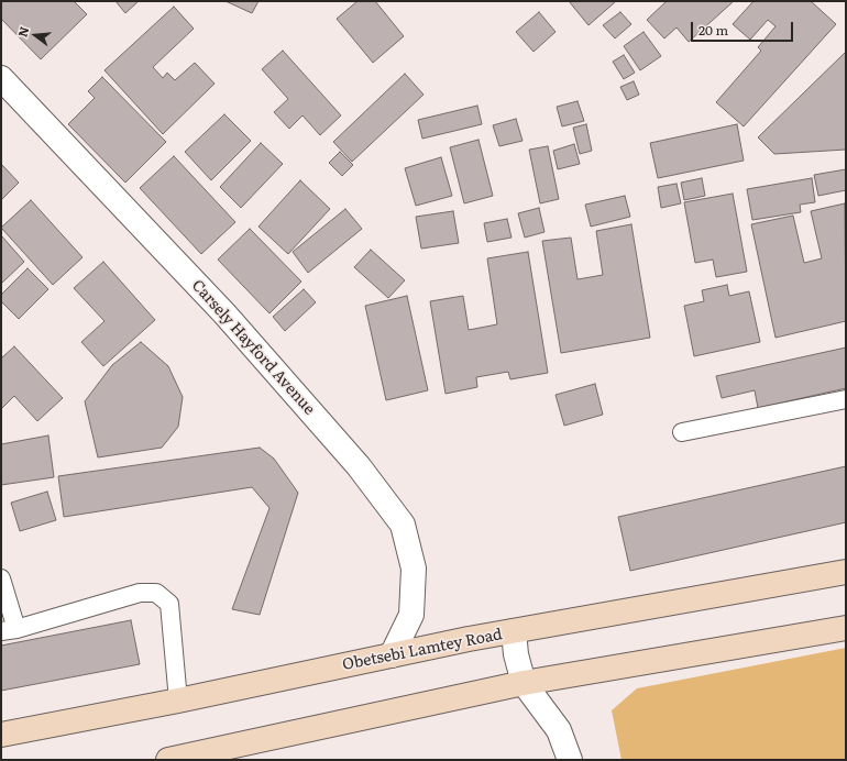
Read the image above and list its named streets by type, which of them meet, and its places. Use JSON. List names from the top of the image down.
{
  "streets": {
    "main road": ["Obetsebi Lamtey Road"],
    "street": ["Carsely Hayford Avenue"]
  },
  "crossings": [
    ["Carsely Hayford Avenue", "Obetsebi Lamtey Road"]
  ],
  "scale_bar": "20 m",
  "north": "left"
}
